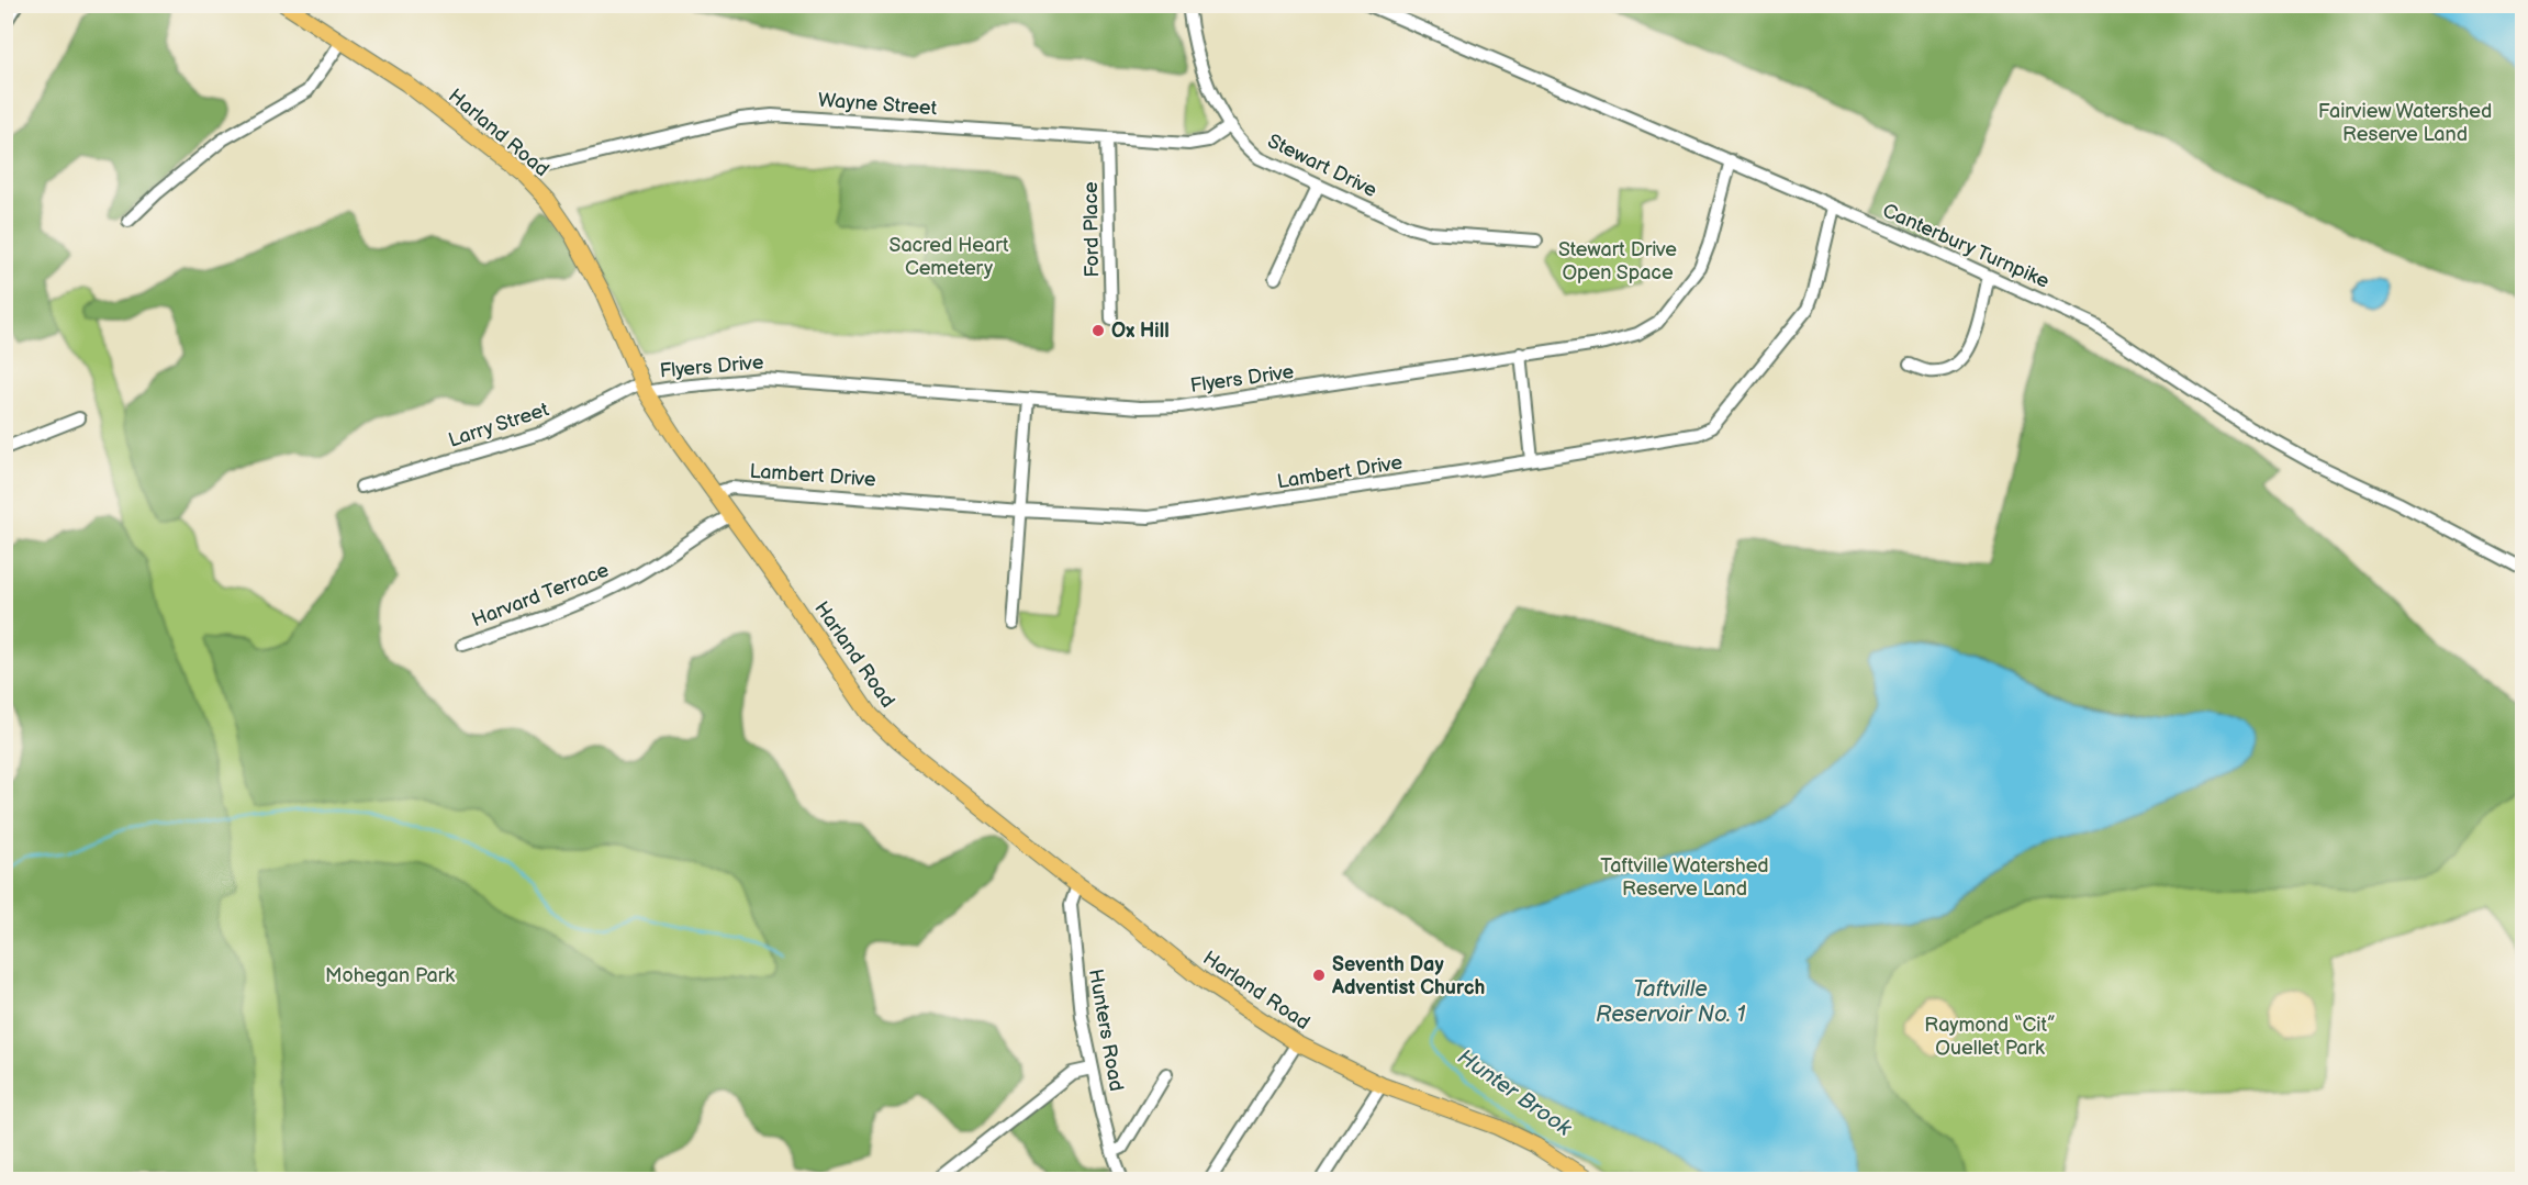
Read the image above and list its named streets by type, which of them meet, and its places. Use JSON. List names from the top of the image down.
{
  "streets": {
    "main road": ["Harland Road"],
    "street": [
      "Wayne Street",
      "Stewart Drive",
      "Ford Place",
      "Canterbury Turnpike",
      "Flyers Drive",
      "Larry Street",
      "Lambert Drive",
      "Harvard Terrace",
      "Hunters Road"
    ]
  },
  "crossings": [
    ["Wayne Street", "Harland Road"],
    ["Wayne Street", "Stewart Drive"],
    ["Wayne Street", "Ford Place"],
    ["Harland Road", "Flyers Drive"],
    ["Harland Road", "Larry Street"],
    ["Harland Road", "Lambert Drive"],
    ["Harland Road", "Harvard Terrace"],
    ["Harland Road", "Hunters Road"],
    ["Canterbury Turnpike", "Flyers Drive"],
    ["Canterbury Turnpike", "Lambert Drive"],
    ["Flyers Drive", "Larry Street"]
  ],
  "water": ["Taftville Reservoir No. 1", "Hunter Brook"],
  "parks": [
    "Fairview Watershed Reserve Land",
    "Sacred Heart Cemetery",
    "Stewart Drive Open Space",
    "Taftville Watershed Reserve Land",
    "Mohegan Park",
    "Raymond “Cit” Ouellet Park"
  ],
  "places": ["Ox Hill", "Seventh Day Adventist Church"]
}
